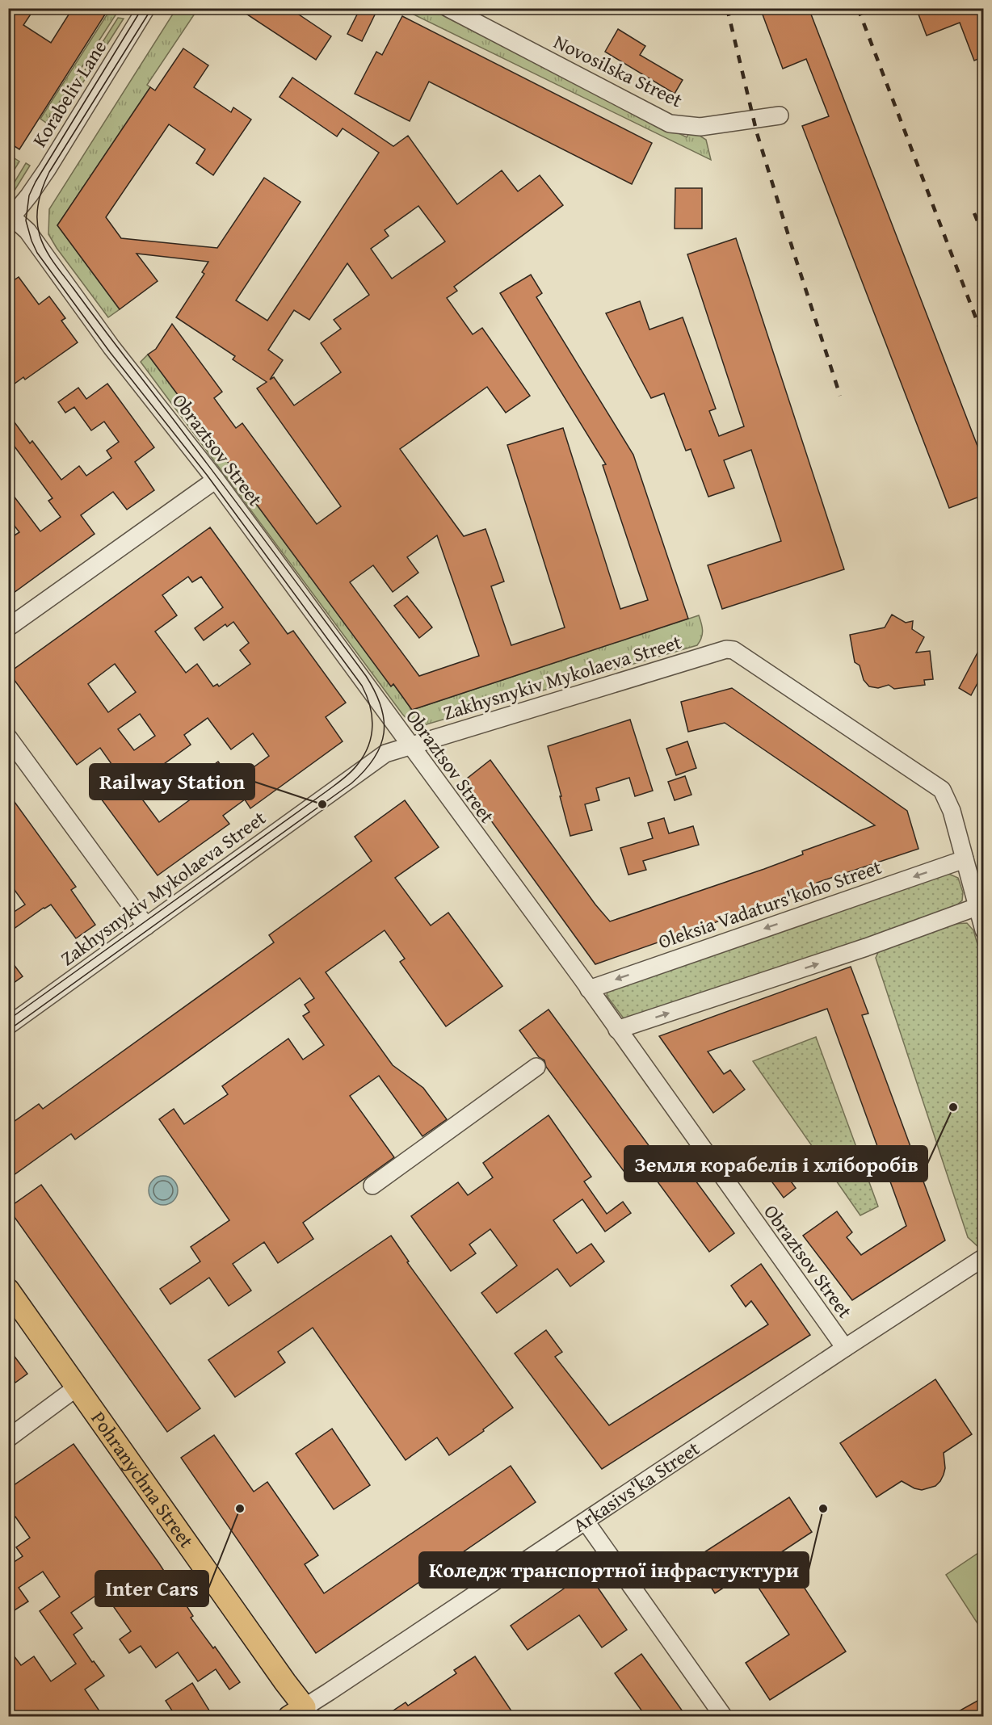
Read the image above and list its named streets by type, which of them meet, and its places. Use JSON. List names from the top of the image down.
{
  "streets": {
    "main road": ["Pohranychna Street"],
    "street": [
      "Novosilska Street",
      "Korabeliv Lane",
      "Obraztsov Street",
      "Zakhysnykiv Mykolaeva Street",
      "Oleksia Vadaturs'koho Street",
      "Arkasivs'ka Street"
    ]
  },
  "crossings": [
    ["Korabeliv Lane", "Obraztsov Street"],
    ["Obraztsov Street", "Zakhysnykiv Mykolaeva Street"],
    ["Obraztsov Street", "Oleksia Vadaturs'koho Street"],
    ["Obraztsov Street", "Arkasivs'ka Street"],
    ["Zakhysnykiv Mykolaeva Street", "Oleksia Vadaturs'koho Street"],
    ["Pohranychna Street", "Arkasivs'ka Street"]
  ],
  "places": [
    "Railway Station",
    "Земля корабелів і хліборобів",
    "Inter Cars",
    "Коледж транспортної інфрастуктури"
  ]
}
